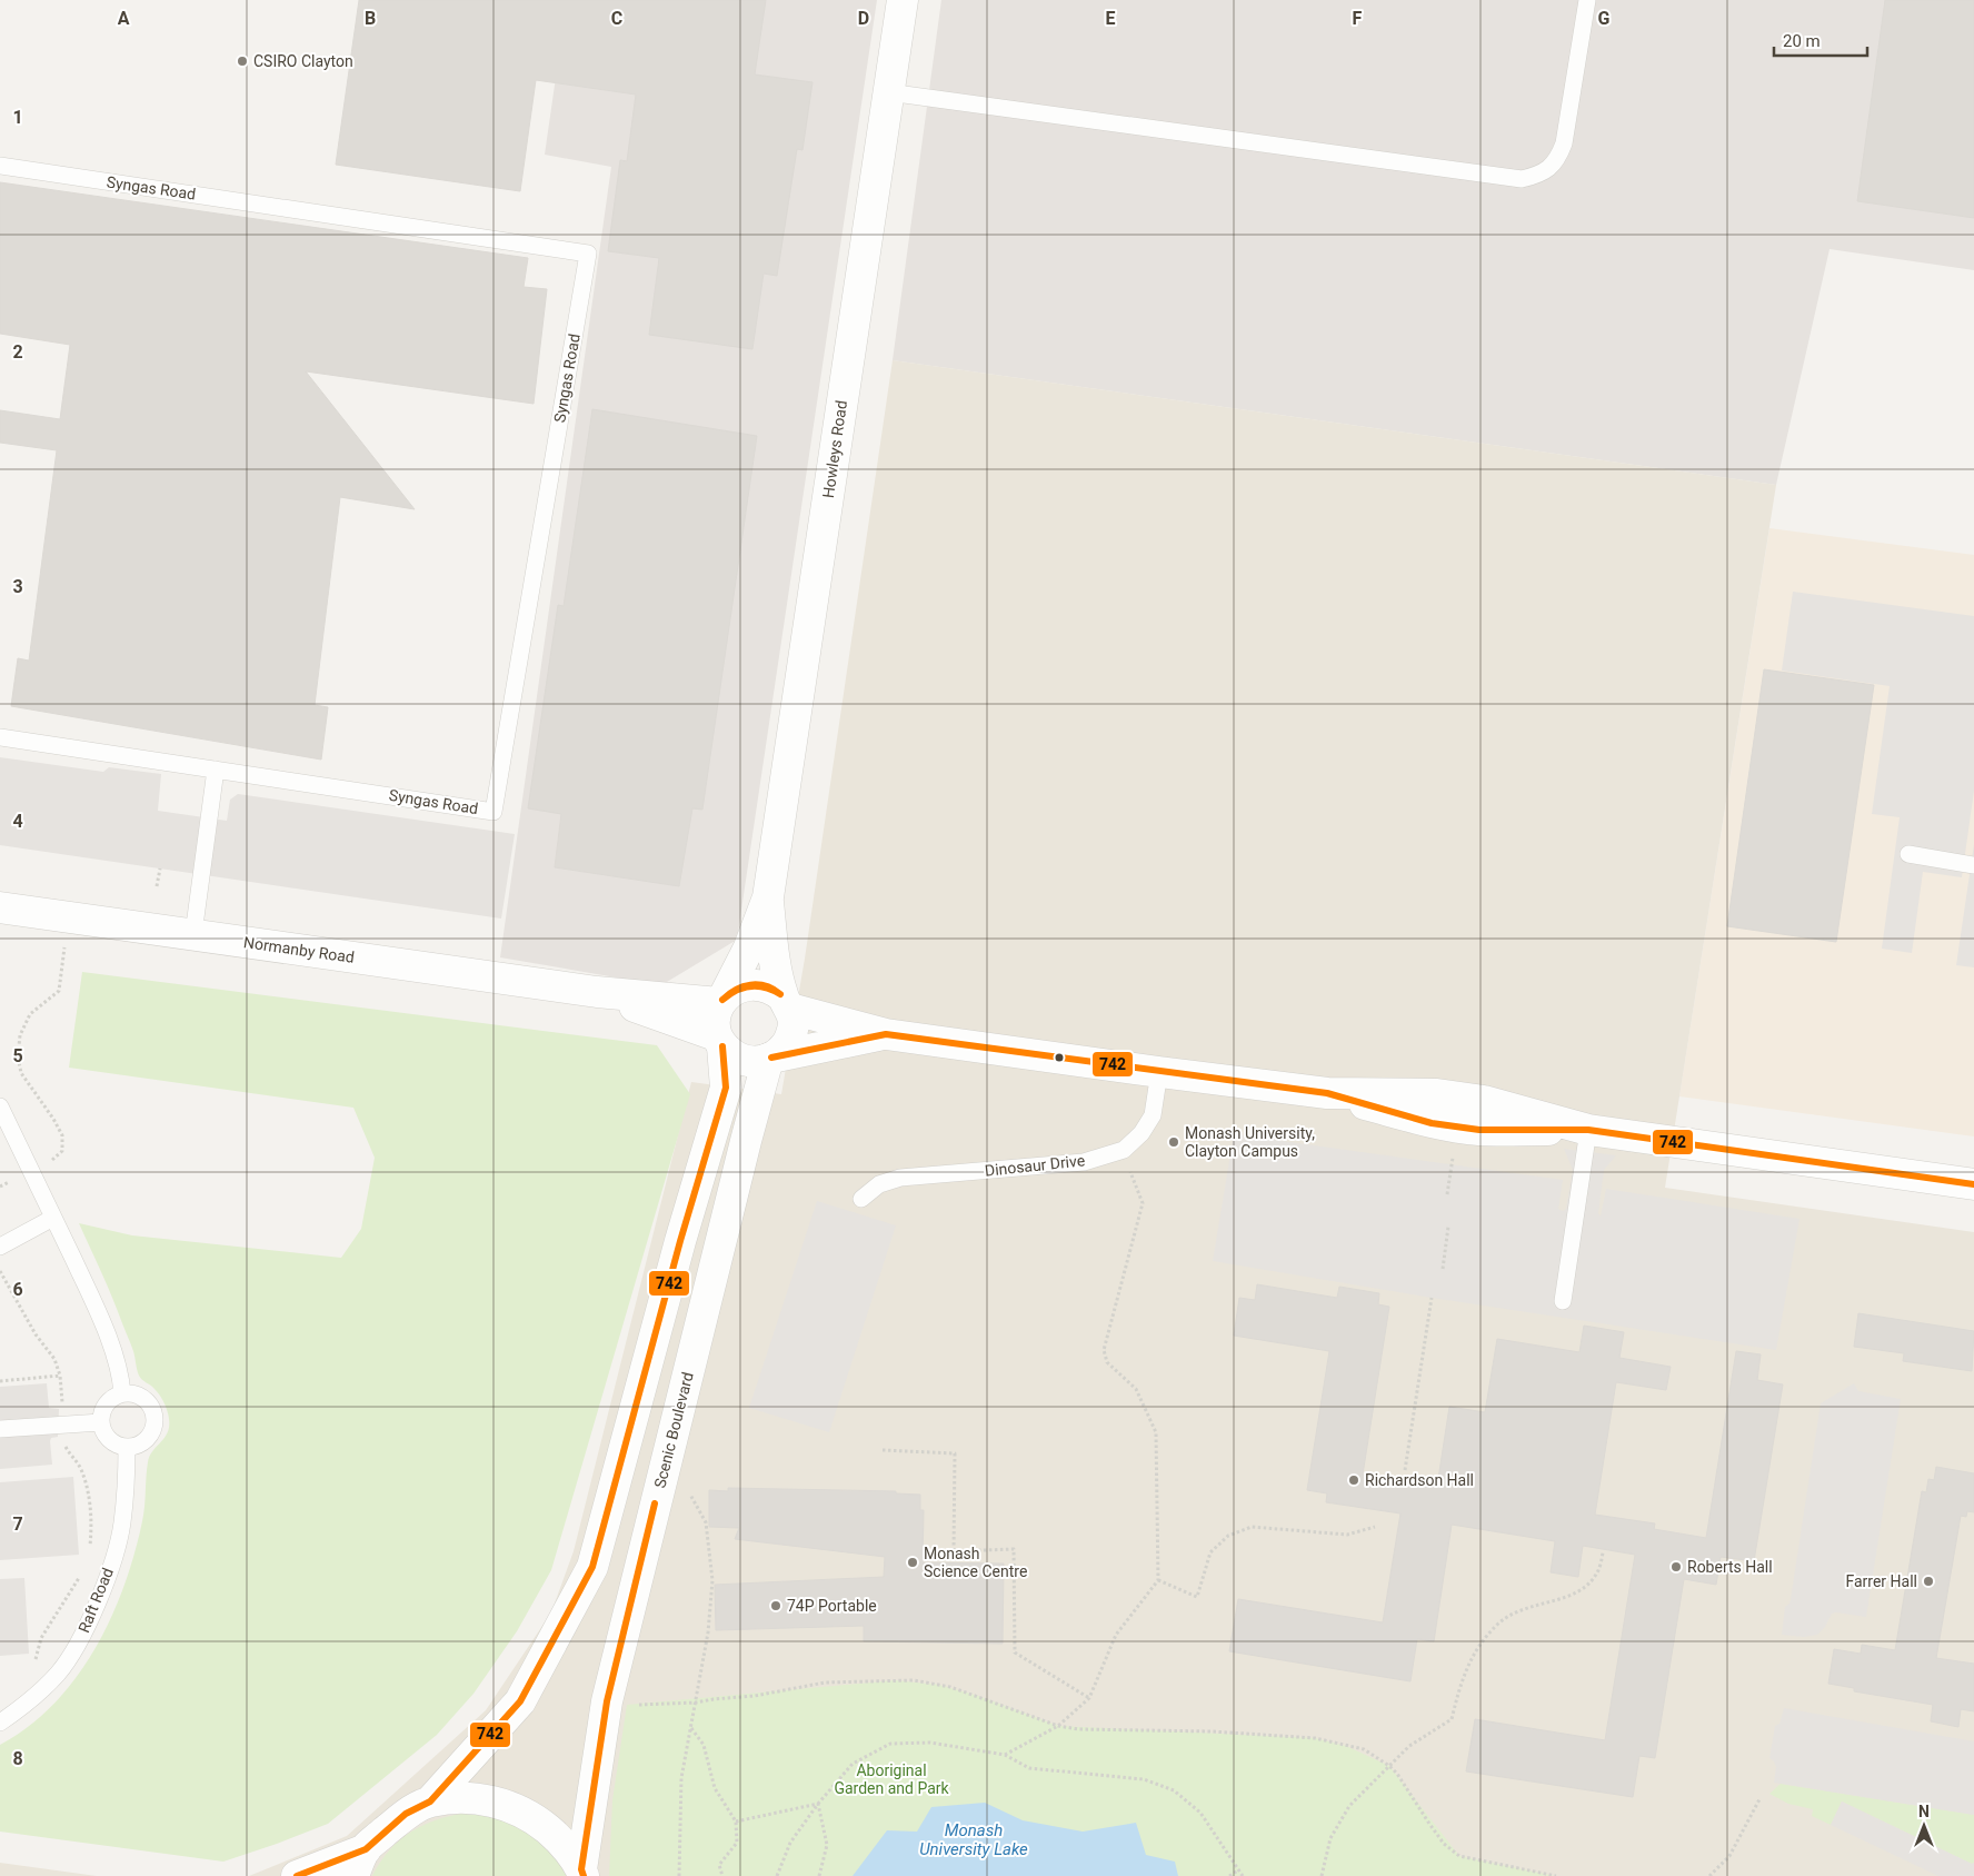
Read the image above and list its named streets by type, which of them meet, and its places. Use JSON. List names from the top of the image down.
{
  "streets": {
    "street": ["Howleys Road", "Normanby Road", "Scenic Boulevard"],
    "lane": ["Syngas Road", "Dinosaur Drive", "Raft Road"]
  },
  "crossings": [
    ["Howleys Road", "Normanby Road"],
    ["Howleys Road", "Scenic Boulevard"],
    ["Normanby Road", "Scenic Boulevard"]
  ],
  "water": ["Monash University Lake"],
  "parks": ["Aboriginal Garden and Park"],
  "places": [
    "CSIRO Clayton",
    "Monash University, Clayton Campus",
    "Richardson Hall",
    "Monash Science Centre",
    "Roberts Hall",
    "Farrer Hall",
    "74P Portable"
  ],
  "lines": ["transit line 742"],
  "scale_bar": "20 m",
  "north": "top",
  "grid": {
    "columns": [
      "A",
      "B",
      "C",
      "D",
      "E",
      "F",
      "G"
    ],
    "rows": [
      "1",
      "2",
      "3",
      "4",
      "5",
      "6",
      "7",
      "8"
    ]
  }
}
